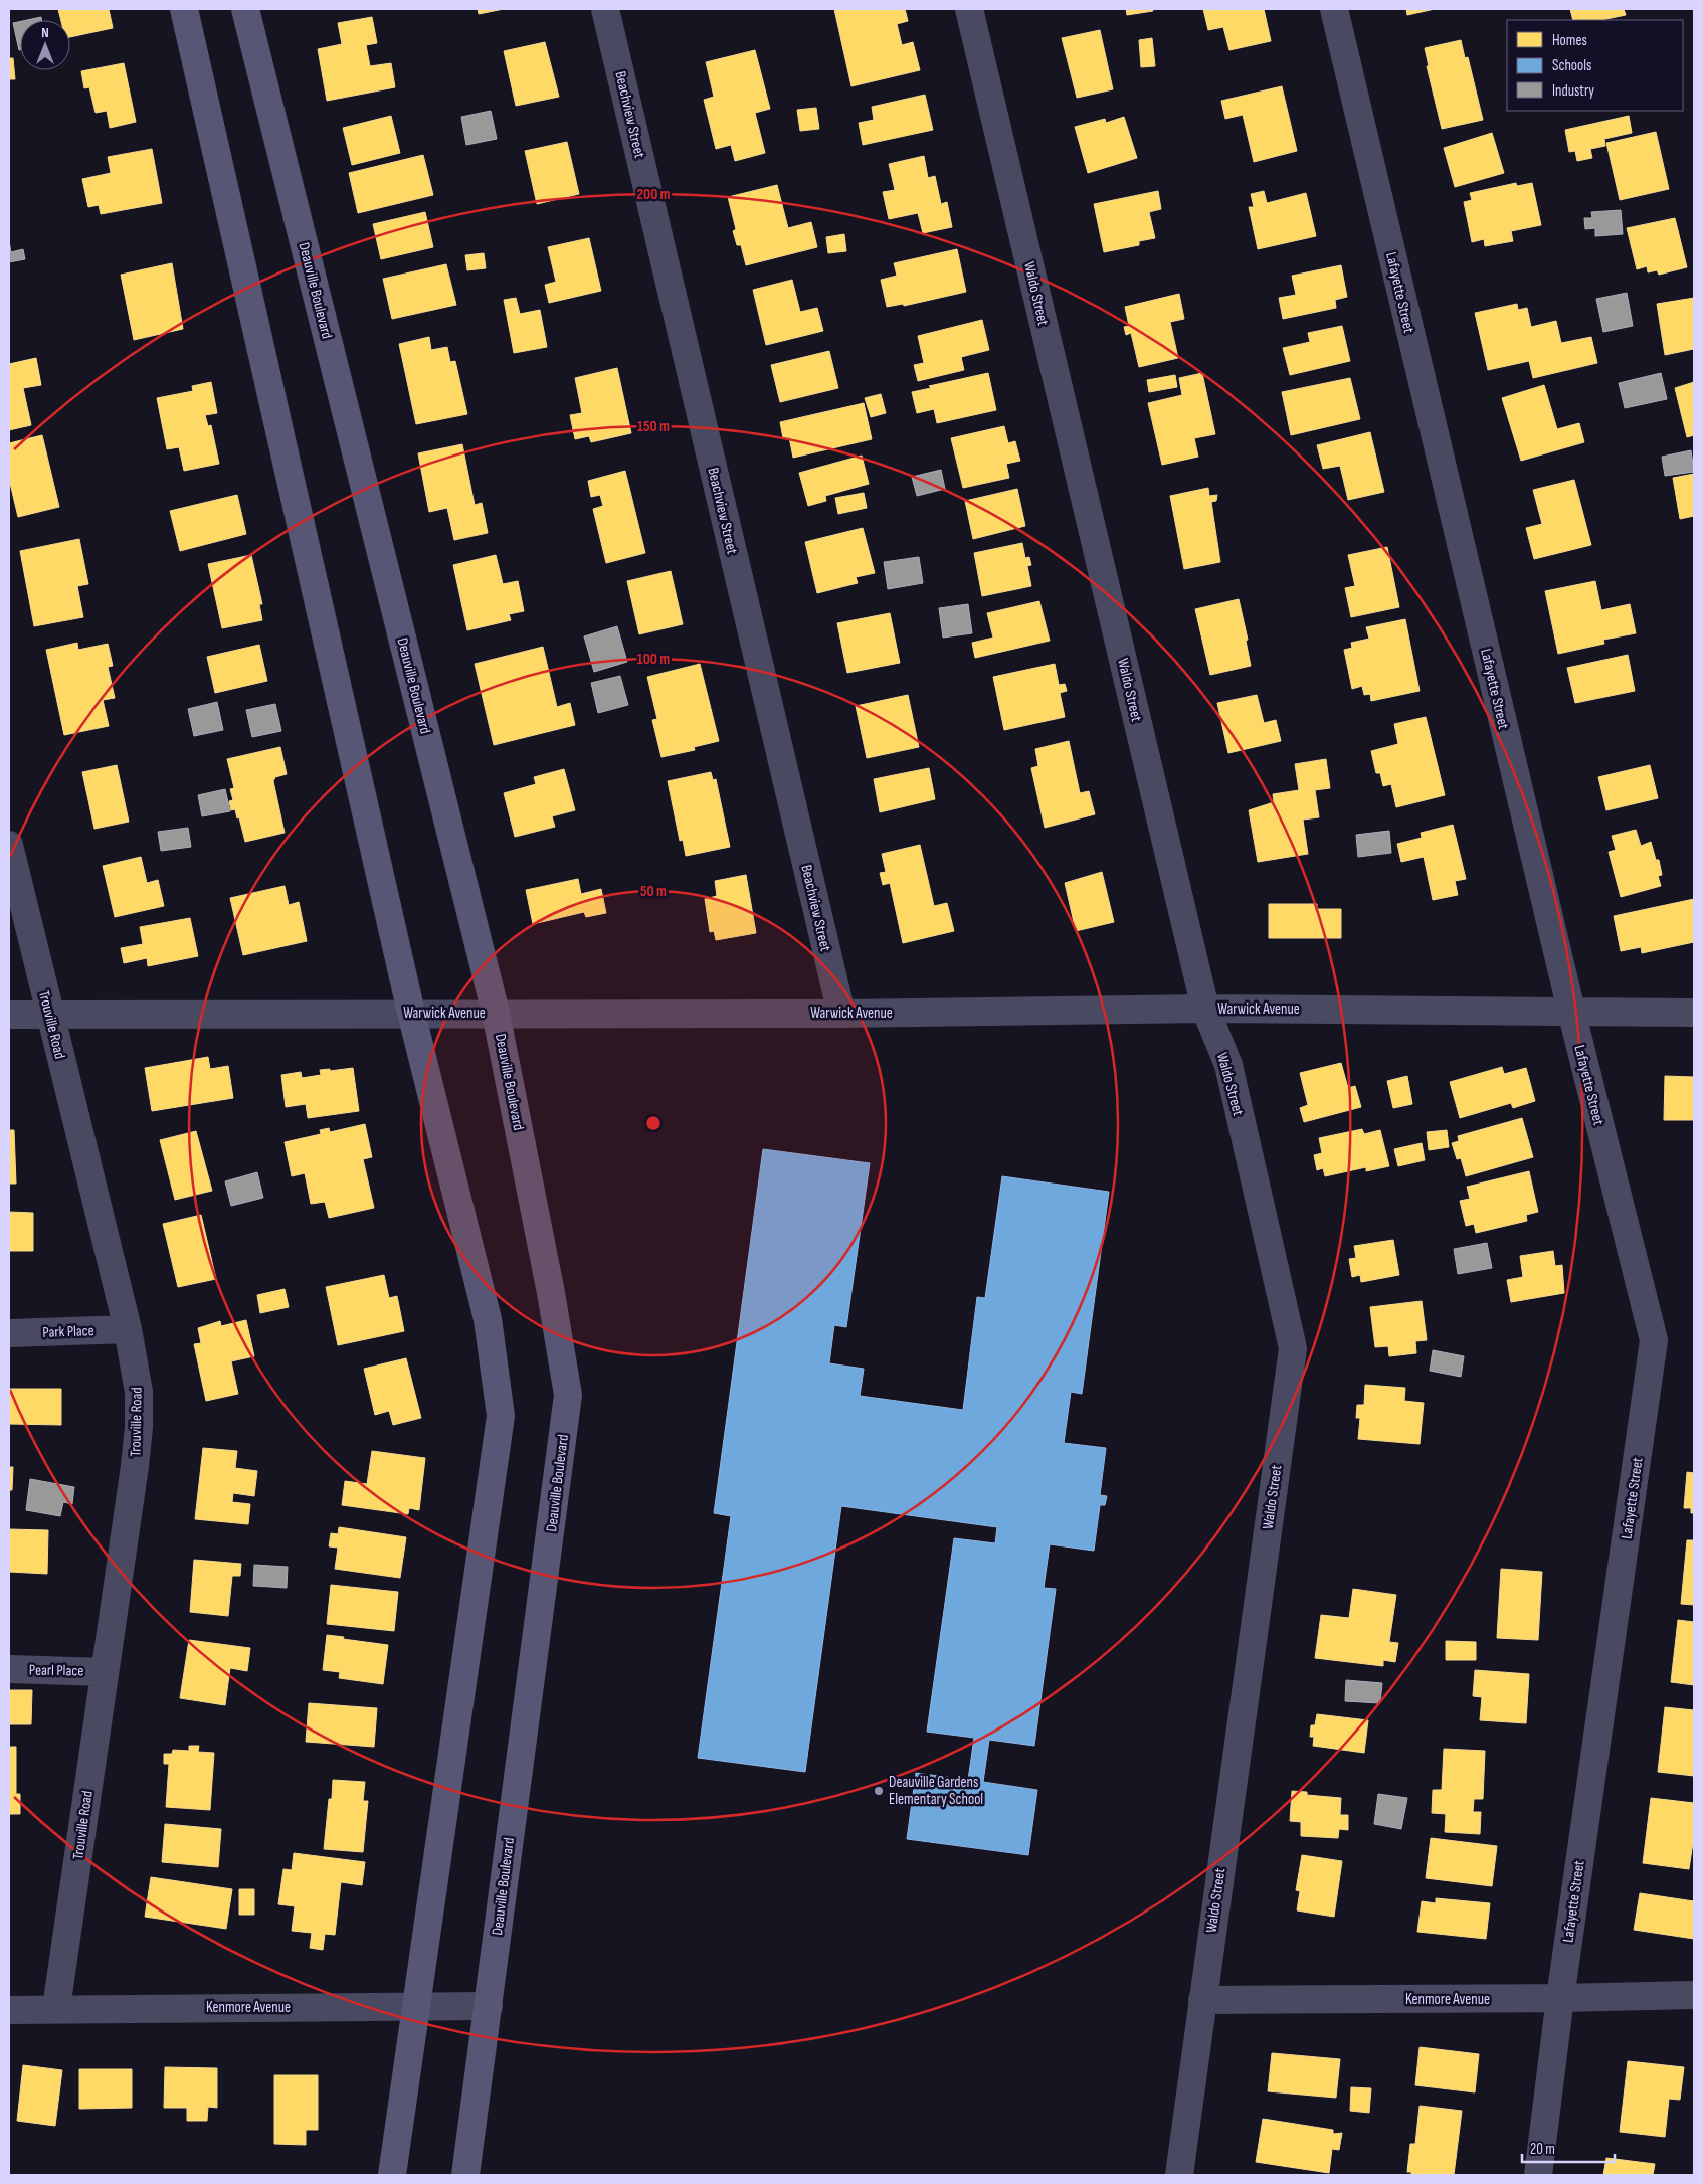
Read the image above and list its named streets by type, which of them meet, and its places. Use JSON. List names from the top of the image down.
{
  "streets": {
    "street": [
      "Beachview Street",
      "Deauville Boulevard",
      "Lafayette Street",
      "Waldo Street",
      "Warwick Avenue",
      "Trouville Road",
      "Park Place",
      "Pearl Place",
      "Kenmore Avenue"
    ]
  },
  "crossings": [
    ["Beachview Street", "Warwick Avenue"],
    ["Deauville Boulevard", "Warwick Avenue"],
    ["Deauville Boulevard", "Kenmore Avenue"],
    ["Lafayette Street", "Warwick Avenue"],
    ["Lafayette Street", "Kenmore Avenue"],
    ["Waldo Street", "Warwick Avenue"],
    ["Waldo Street", "Kenmore Avenue"],
    ["Warwick Avenue", "Trouville Road"],
    ["Trouville Road", "Park Place"],
    ["Trouville Road", "Pearl Place"],
    ["Trouville Road", "Kenmore Avenue"]
  ],
  "places": ["Deauville Gardens Elementary School"],
  "legend": ["Homes", "Schools", "Industry"],
  "scale_bar": "20 m",
  "north": "top",
  "rings": [
    "200 m",
    "150 m",
    "100 m",
    "50 m"
  ]
}
